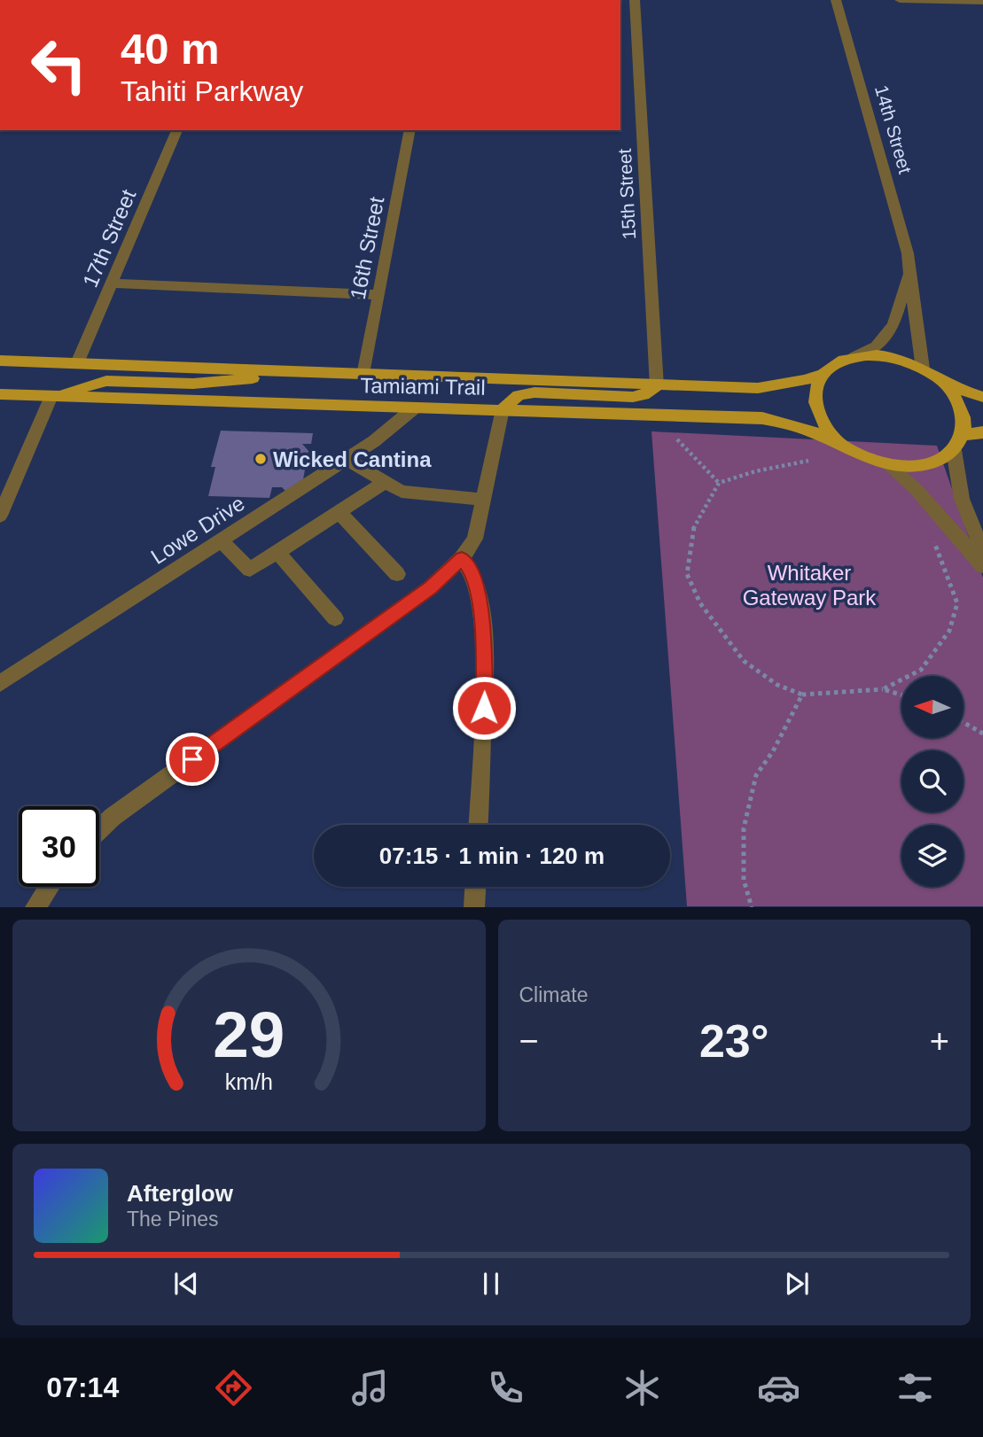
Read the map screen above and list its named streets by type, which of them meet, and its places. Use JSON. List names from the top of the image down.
{
  "streets": {
    "main road": ["Tamiami Trail"],
    "street": [
      "14th Street",
      "15th Street",
      "17th Street",
      "16th Street",
      "Lowe Drive"
    ]
  },
  "crossings": [
    ["14th Street", "Tamiami Trail"],
    ["15th Street", "Tamiami Trail"],
    ["17th Street", "Tamiami Trail"],
    ["16th Street", "Tamiami Trail"],
    ["Tamiami Trail", "Lowe Drive"]
  ],
  "parks": ["Whitaker Gateway Park"],
  "places": ["Wicked Cantina"],
  "north": "left",
  "page": {
    "turn": ["40 m", "Tahiti Parkway"],
    "limit": "30",
    "trip": "07:15 · 1 min · 120 m",
    "tile": "Climate",
    "heat": ["−", "23°", "+"],
    "song": ["Afterglow", "The Pines"],
    "tabs": "07:14",
    "gauge": ["29", "km/h"]
  }
}
